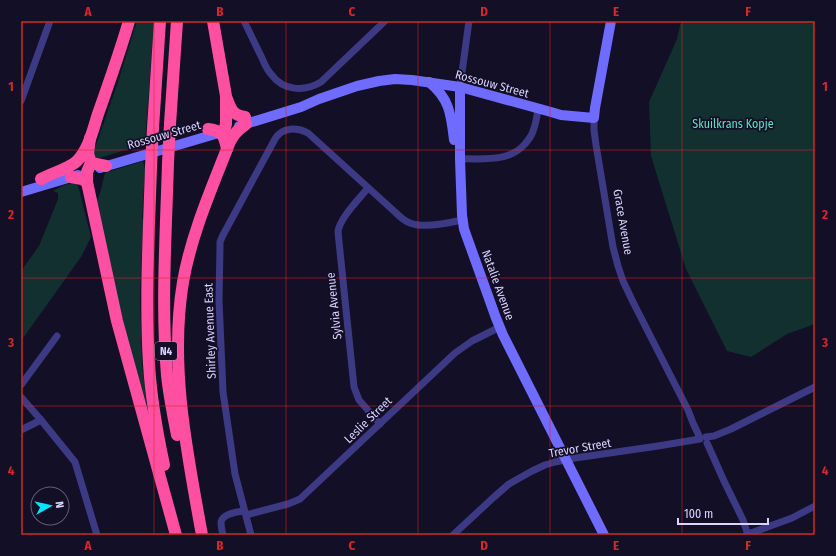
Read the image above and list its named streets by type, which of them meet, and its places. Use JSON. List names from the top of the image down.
{
  "streets": {
    "highway": ["N4"],
    "street": [
      "Rossouw Street",
      "Grace Avenue",
      "Natalie Avenue",
      "Sylvia Avenue",
      "Shirley Avenue East",
      "Leslie Street",
      "Trevor Street"
    ]
  },
  "crossings": [
    ["Rossouw Street", "Grace Avenue"],
    ["Rossouw Street", "Natalie Avenue"],
    ["Grace Avenue", "Trevor Street"],
    ["Natalie Avenue", "Leslie Street"],
    ["Natalie Avenue", "Trevor Street"],
    ["Sylvia Avenue", "Shirley Avenue East"],
    ["Sylvia Avenue", "Leslie Street"],
    ["Shirley Avenue East", "Leslie Street"]
  ],
  "parks": ["Skuilkrans Kopje"],
  "scale_bar": "100 m",
  "north": "right",
  "grid": {
    "columns": [
      "A",
      "B",
      "C",
      "D",
      "E",
      "F"
    ],
    "rows": [
      "1",
      "2",
      "3",
      "4"
    ]
  }
}
